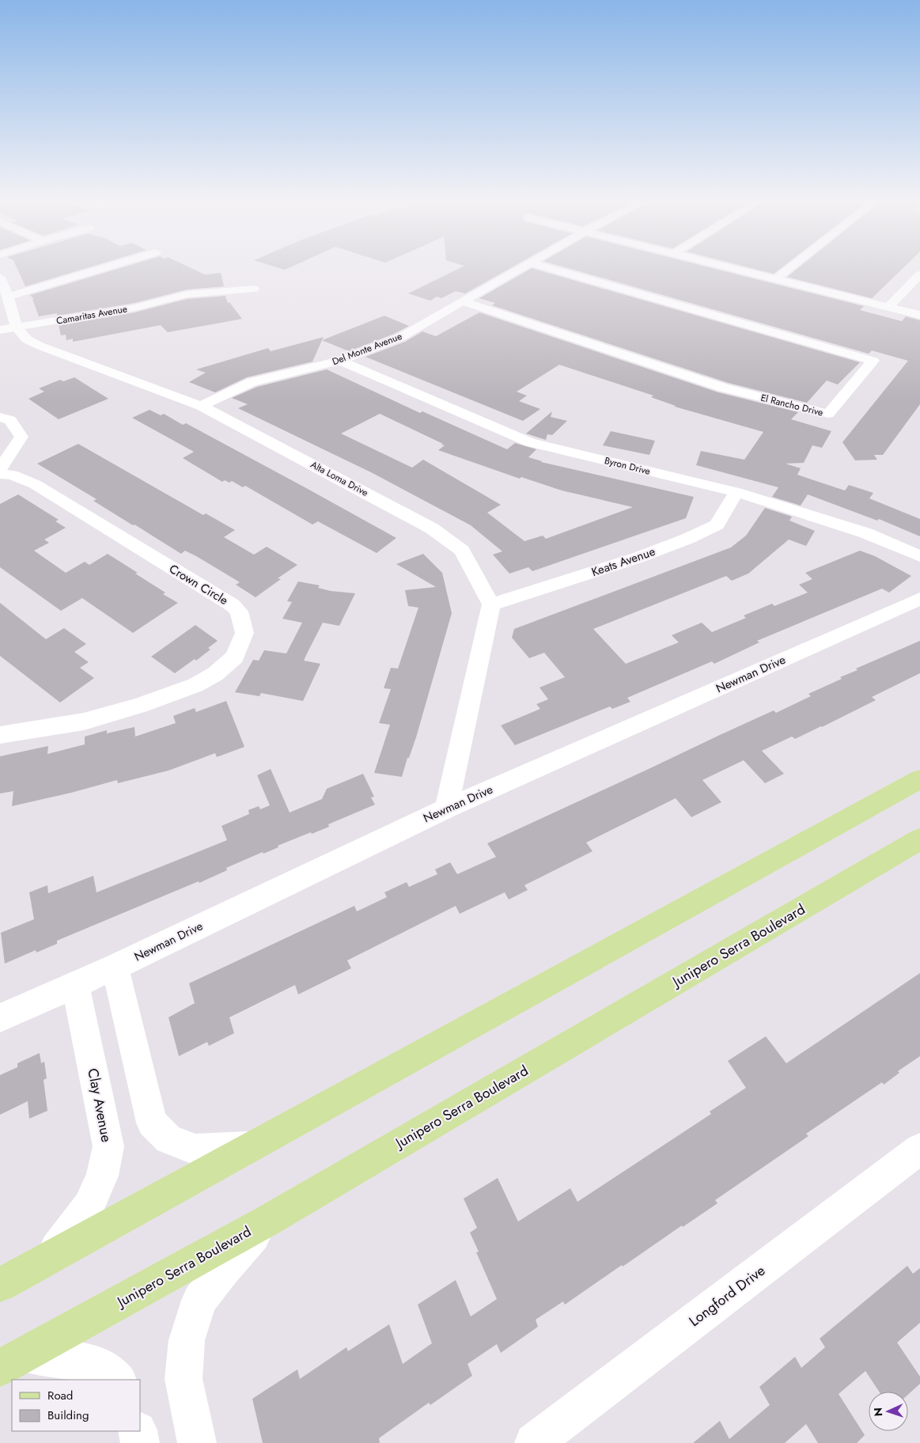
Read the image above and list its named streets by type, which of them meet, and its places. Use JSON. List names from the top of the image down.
{
  "streets": {
    "main road": ["Junipero Serra Boulevard"],
    "street": [
      "Camaritas Avenue",
      "Del Monte Avenue",
      "El Rancho Drive",
      "Byron Drive",
      "Alta Loma Drive",
      "Keats Avenue",
      "Crown Circle",
      "Newman Drive",
      "Clay Avenue",
      "Longford Drive"
    ]
  },
  "crossings": [
    ["Camaritas Avenue", "Alta Loma Drive"],
    ["Del Monte Avenue", "El Rancho Drive"],
    ["Del Monte Avenue", "Byron Drive"],
    ["Del Monte Avenue", "Alta Loma Drive"],
    ["Byron Drive", "Keats Avenue"],
    ["Alta Loma Drive", "Keats Avenue"],
    ["Newman Drive", "Clay Avenue"]
  ],
  "legend": ["Road", "Building"],
  "north": "left"
}
